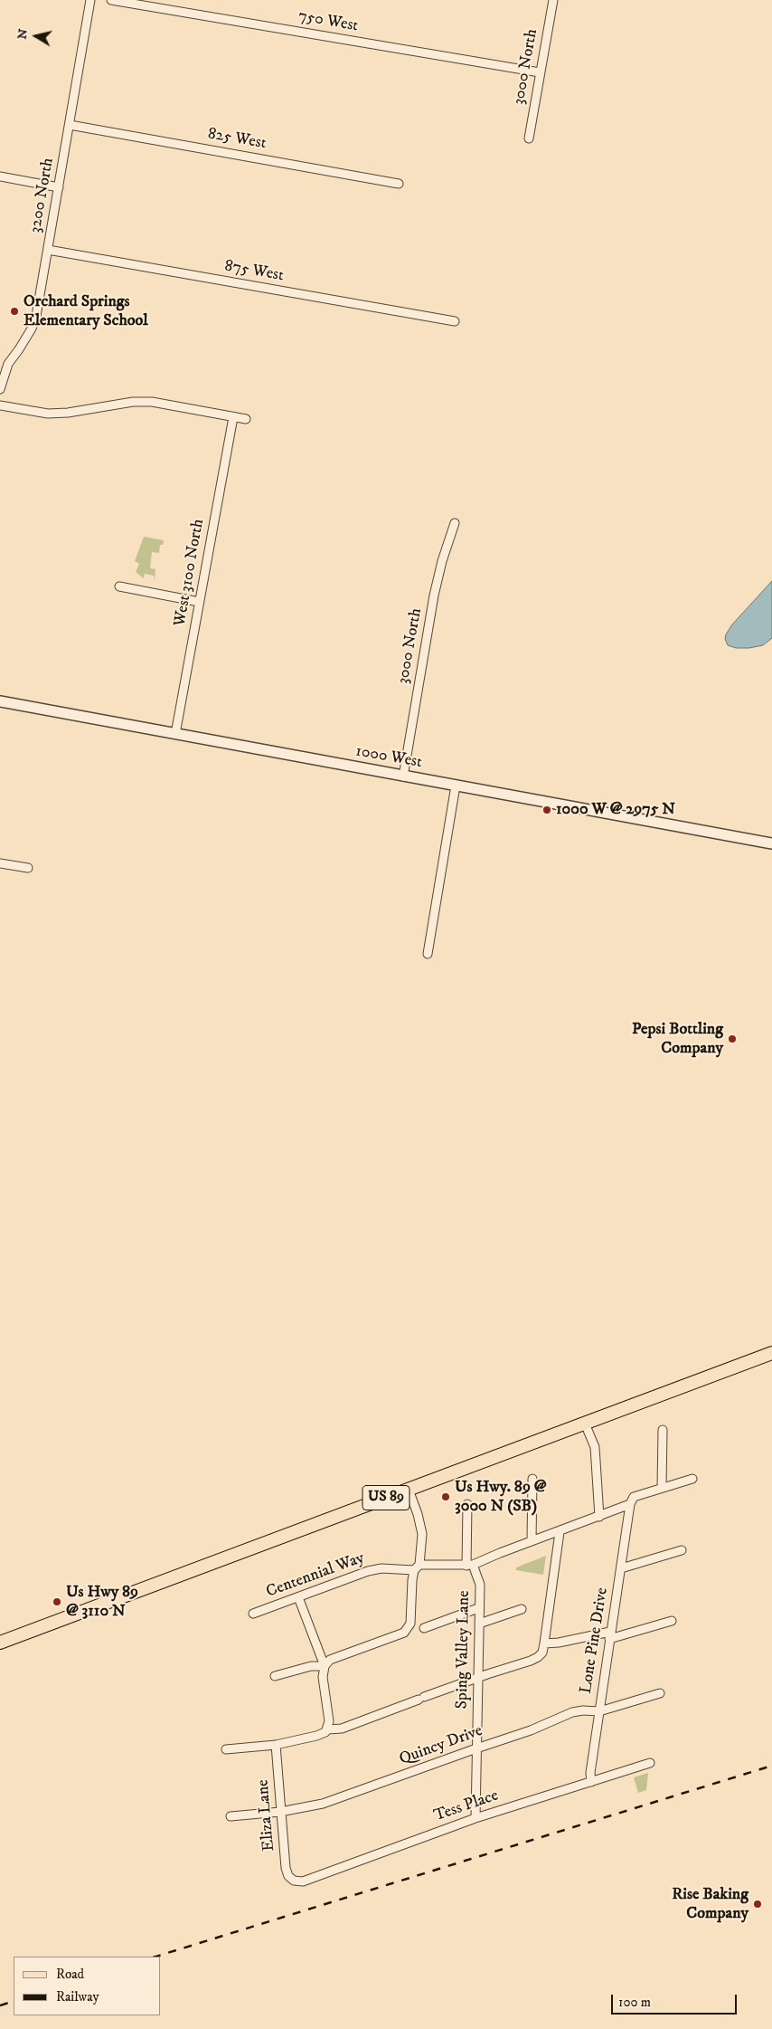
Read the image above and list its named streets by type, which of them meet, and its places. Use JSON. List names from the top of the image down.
{
  "streets": {
    "main road": ["US 89"],
    "street": [
      "750 West",
      "3000 North",
      "825 West",
      "3200 North",
      "875 West",
      "West 3100 North",
      "1000 West",
      "Centennial Way",
      "Lone Pine Drive",
      "Sping Valley Lane",
      "Quincy Drive",
      "Tess Place",
      "Eliza Lane"
    ]
  },
  "crossings": [
    ["750 West", "3000 North"],
    ["3000 North", "1000 West"],
    ["825 West", "3200 North"],
    ["3200 North", "875 West"],
    ["West 3100 North", "1000 West"],
    ["Centennial Way", "Lone Pine Drive"],
    ["Centennial Way", "Sping Valley Lane"],
    ["Lone Pine Drive", "Quincy Drive"],
    ["Lone Pine Drive", "Tess Place"],
    ["Sping Valley Lane", "Quincy Drive"],
    ["Sping Valley Lane", "Tess Place"],
    ["Quincy Drive", "Eliza Lane"],
    ["Tess Place", "Eliza Lane"]
  ],
  "places": [
    "Orchard Springs Elementary School",
    "1000 W @ 2975 N",
    "Pepsi Bottling Company",
    "Us Hwy. 89 @ 3000 N (SB)",
    "Us Hwy 89 @ 3110 N",
    "Rise Baking Company"
  ],
  "legend": ["Road", "Railway"],
  "scale_bar": "100 m",
  "north": "left"
}
